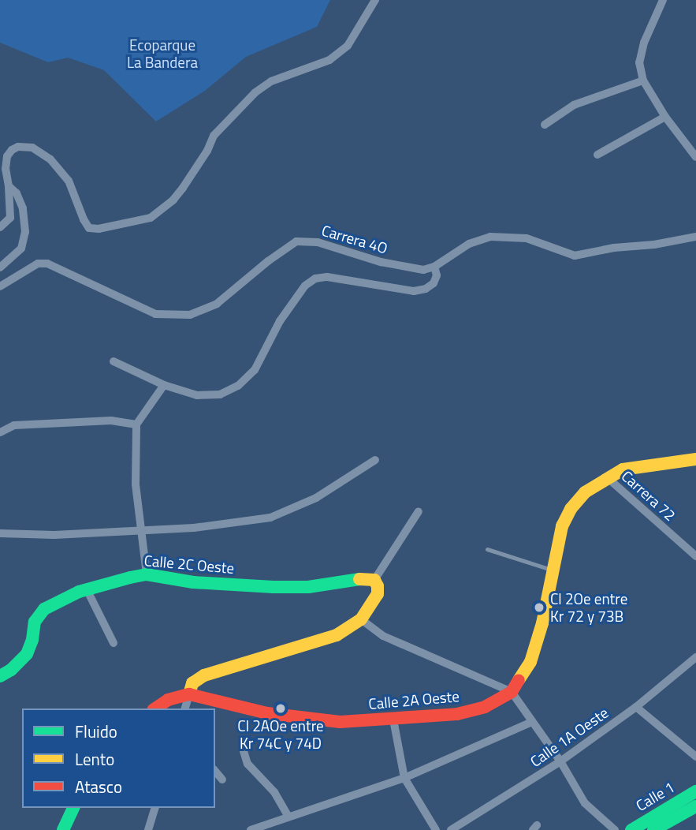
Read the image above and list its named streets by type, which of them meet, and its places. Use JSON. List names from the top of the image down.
{
  "streets": {
    "street": [
      "Carrera 4O",
      "Carrera 72",
      "Calle 2C Oeste",
      "Calle 2A Oeste",
      "Calle 1A Oeste",
      "Calle 1"
    ]
  },
  "crossings": [
    ["Carrera 72", "Calle 2A Oeste"]
  ],
  "parks": ["Ecoparque La Bandera"],
  "places": ["Cl 2Oe entre Kr 72 y 73B", "Cl 2AOe entre Kr 74C y 74D"],
  "legend": ["Fluido", "Lento", "Atasco"]
}
